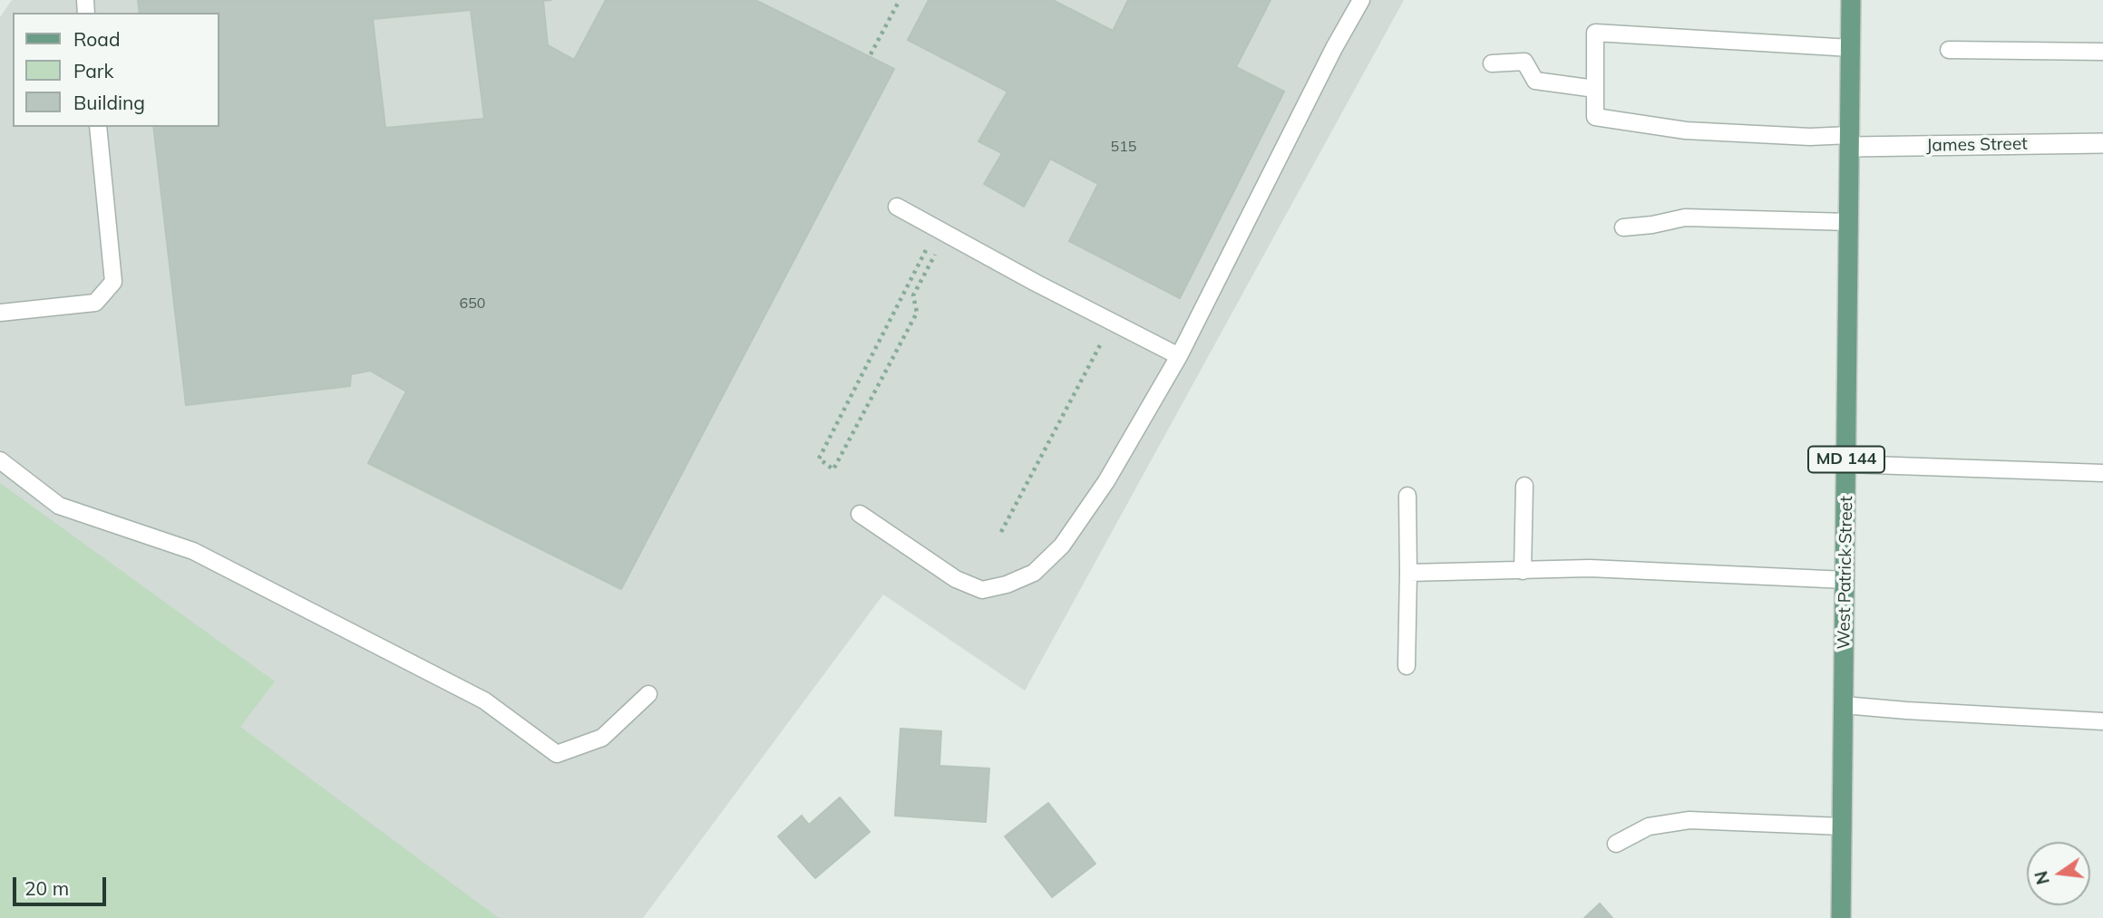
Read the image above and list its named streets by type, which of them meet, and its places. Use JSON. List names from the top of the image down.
{
  "streets": {
    "main road": ["MD 144", "West Patrick Street"],
    "street": ["James Street"]
  },
  "crossings": [
    ["James Street", "West Patrick Street"]
  ],
  "house_numbers": ["515", "650"],
  "legend": ["Road", "Park", "Building"],
  "scale_bar": "20 m",
  "north": "left"
}
